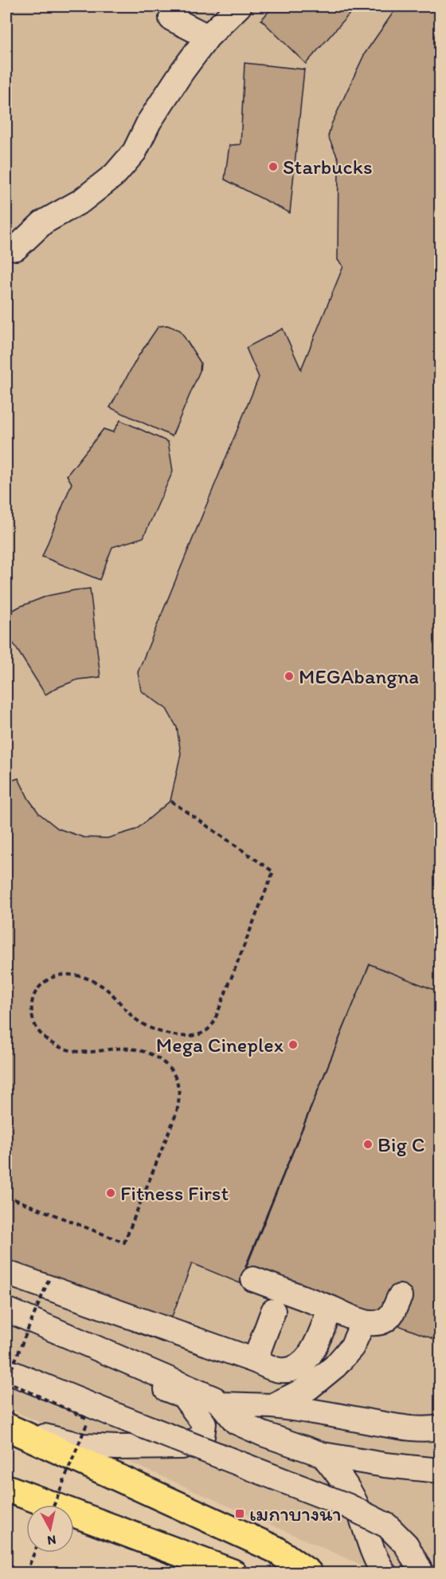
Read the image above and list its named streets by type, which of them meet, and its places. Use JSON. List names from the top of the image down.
{
  "places": {
    "other": [
      "Starbucks",
      "MEGAbangna",
      "Mega Cineplex",
      "Big C",
      "Fitness First"
    ],
    "transit": ["เมกาบางนา"]
  },
  "north": "bottom"
}
